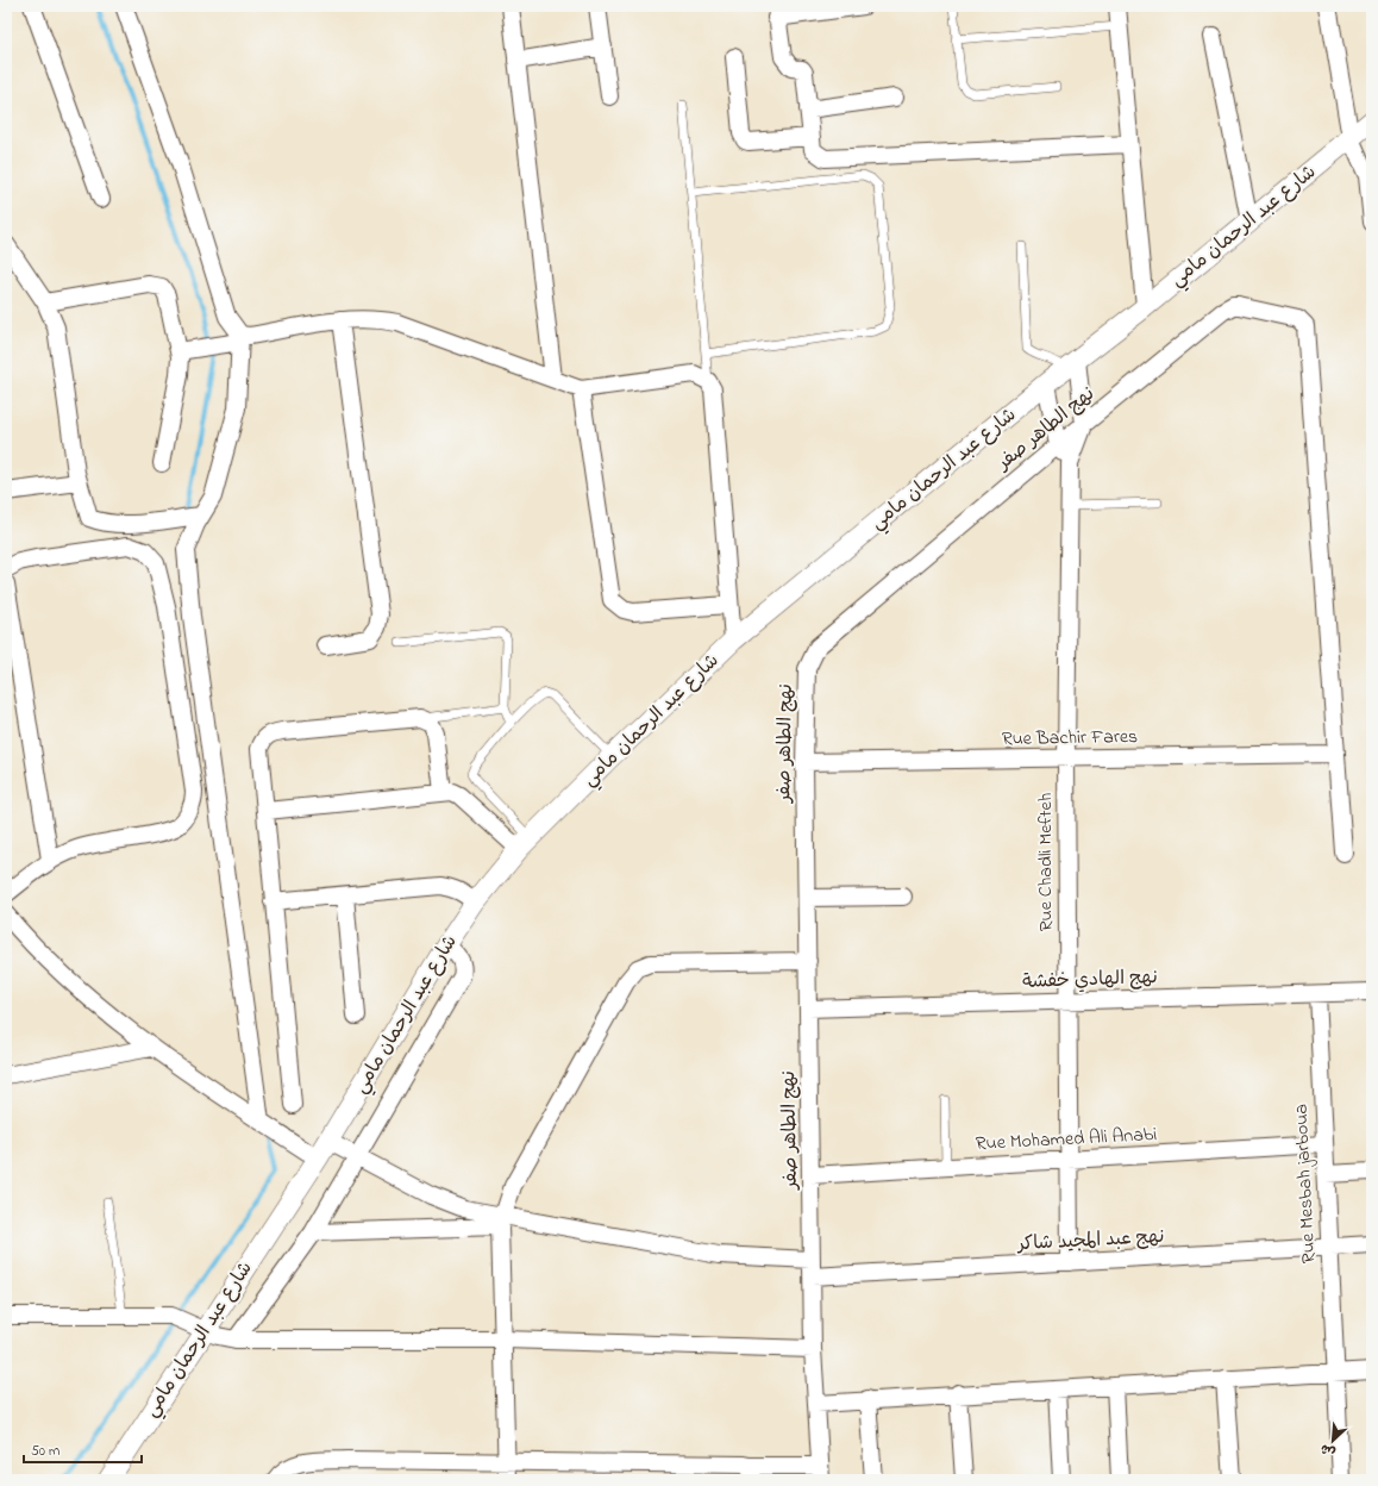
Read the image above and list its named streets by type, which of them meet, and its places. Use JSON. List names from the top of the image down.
{
  "streets": {
    "street": [
      "شارع عبد الرحمان مامي",
      "نهج الطاهر صفر",
      "Rue Bachir Fares",
      "Rue Chadli Mefteh",
      "نهج الهادي خفشة",
      "Rue Mohamed Ali Anabi",
      "Rue Mesbah jarboua",
      "نهج عبد المجيد شاكر"
    ]
  },
  "crossings": [
    ["نهج الطاهر صفر", "Rue Bachir Fares"],
    ["نهج الطاهر صفر", "نهج الهادي خفشة"],
    ["نهج الطاهر صفر", "Rue Mohamed Ali Anabi"],
    ["نهج الطاهر صفر", "نهج عبد المجيد شاكر"],
    ["Rue Bachir Fares", "Rue Chadli Mefteh"],
    ["Rue Chadli Mefteh", "نهج الهادي خفشة"],
    ["Rue Chadli Mefteh", "Rue Mohamed Ali Anabi"],
    ["Rue Chadli Mefteh", "نهج عبد المجيد شاكر"],
    ["نهج الهادي خفشة", "Rue Mesbah jarboua"],
    ["Rue Mohamed Ali Anabi", "Rue Mesbah jarboua"],
    ["Rue Mesbah jarboua", "نهج عبد المجيد شاكر"]
  ],
  "scale_bar": "50 m",
  "north": "bottom left"
}
